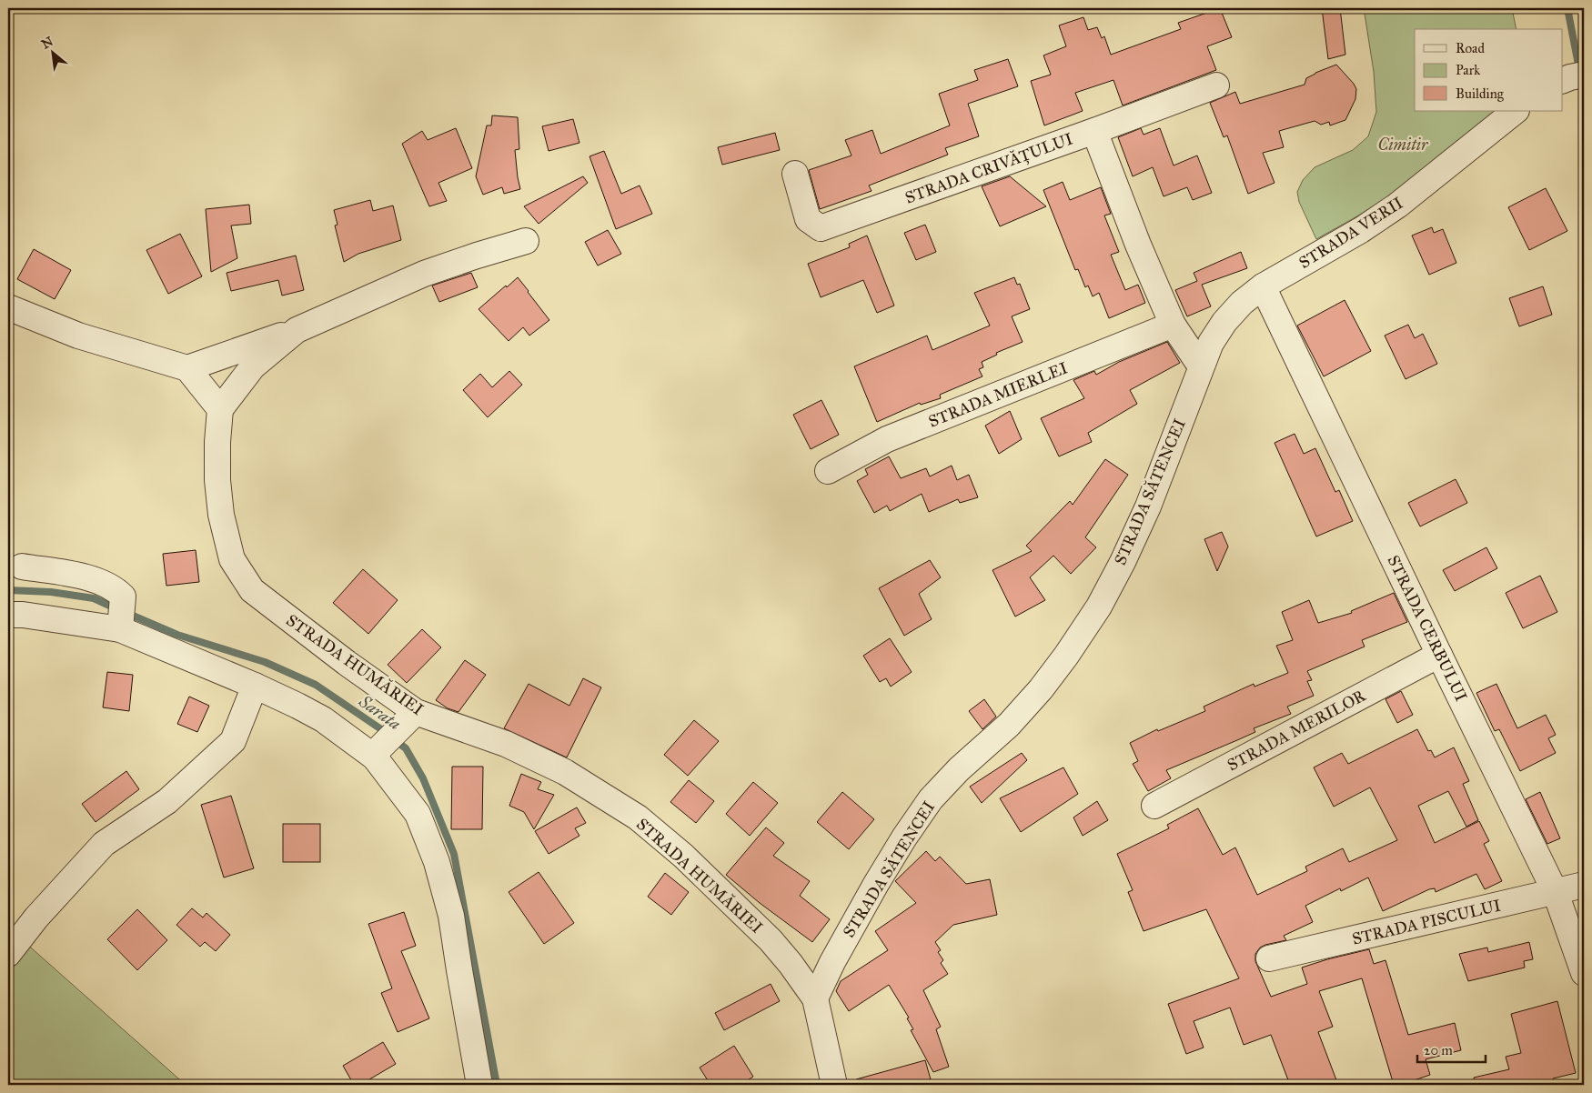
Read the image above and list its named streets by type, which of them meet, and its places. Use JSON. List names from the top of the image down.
{
  "streets": {
    "street": [
      "STRADA CRIVĂȚULUI",
      "STRADA VERII",
      "STRADA MIERLEI",
      "STRADA SĂTENCEI",
      "STRADA CERBULUI",
      "STRADA HUMĂRIEI",
      "STRADA MERILOR",
      "STRADA PISCULUI"
    ]
  },
  "crossings": [
    ["STRADA VERII", "STRADA SĂTENCEI"],
    ["STRADA VERII", "STRADA CERBULUI"],
    ["STRADA SĂTENCEI", "STRADA HUMĂRIEI"],
    ["STRADA CERBULUI", "STRADA MERILOR"],
    ["STRADA CERBULUI", "STRADA PISCULUI"]
  ],
  "water": ["Sarata"],
  "parks": ["Cimitir"],
  "legend": ["Road", "Park", "Building"],
  "scale_bar": "20 m",
  "north": "top left"
}
